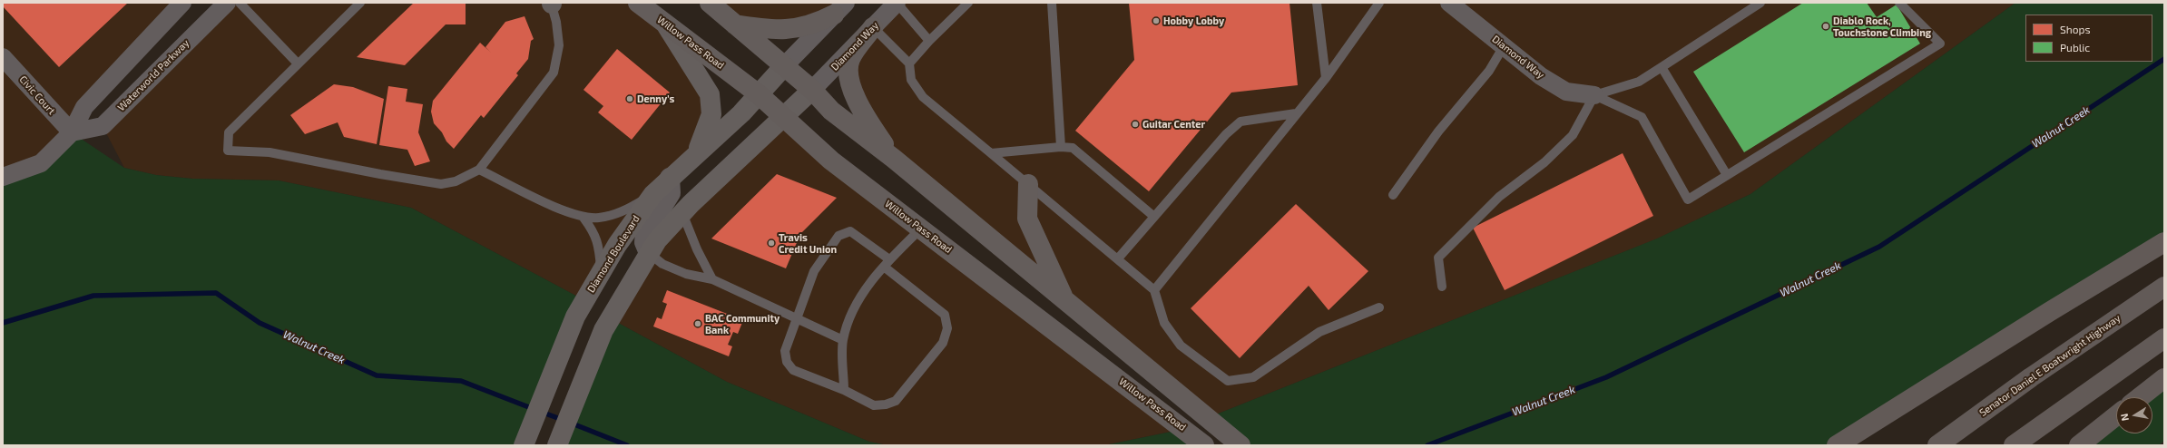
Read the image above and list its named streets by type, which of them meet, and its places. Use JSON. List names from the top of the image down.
{
  "streets": {
    "highway": ["Senator Daniel E Boatwright Highway"],
    "main road": ["Willow Pass Road", "Diamond Boulevard"],
    "street": ["Diamond Way", "Waterworld Parkway", "Civic Court"]
  },
  "crossings": [
    ["Willow Pass Road", "Diamond Boulevard"],
    ["Waterworld Parkway", "Civic Court"]
  ],
  "water": ["Walnut Creek"],
  "places": [
    "Hobby Lobby",
    "Diablo Rock, Touchstone Climbing",
    "Denny's",
    "Guitar Center",
    "Travis Credit Union",
    "BAC Community Bank"
  ],
  "legend": ["Shops", "Public"],
  "north": "left"
}
